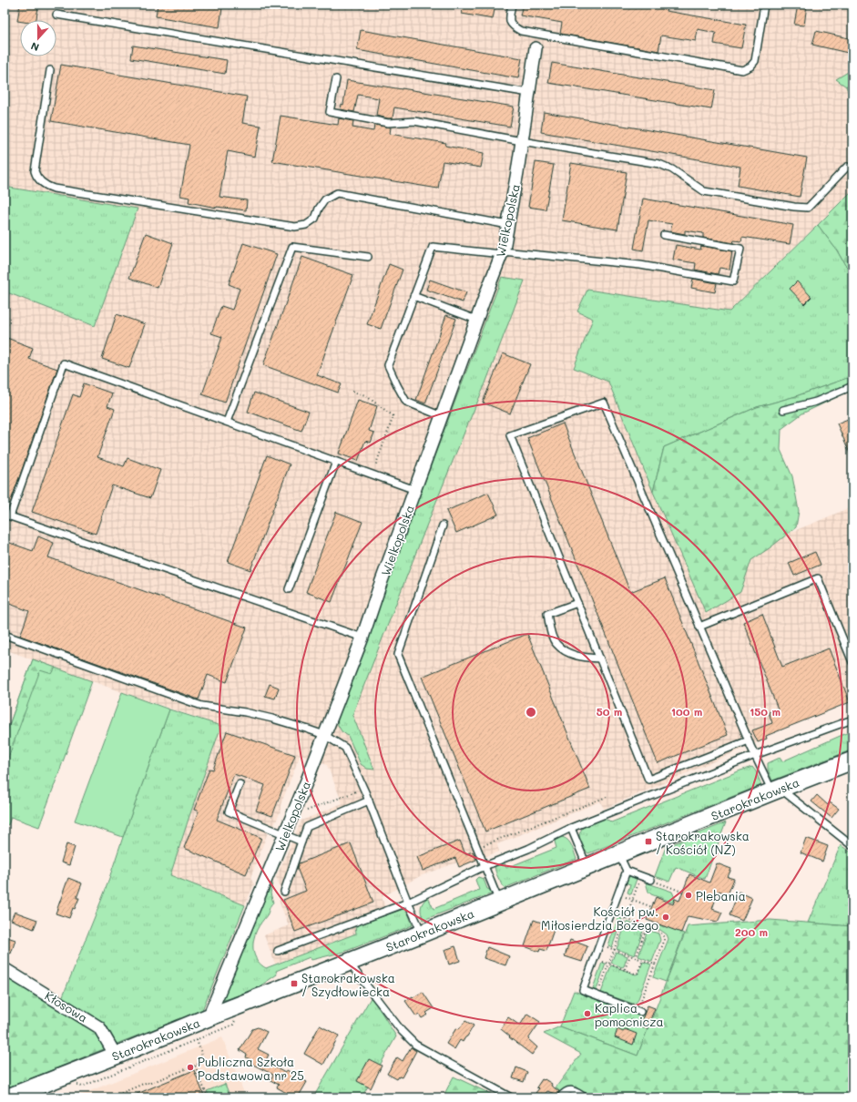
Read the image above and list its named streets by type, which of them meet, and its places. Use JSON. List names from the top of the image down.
{
  "streets": {
    "street": ["Wielkopolska", "Starokrakowska", "Kłosowa"]
  },
  "crossings": [
    ["Wielkopolska", "Starokrakowska"],
    ["Starokrakowska", "Kłosowa"]
  ],
  "places": {
    "transit": ["Starokrakowska / Kościół (NŻ)", "Starokrakowska / Szydłowiecka"],
    "other": [
      "Plebania",
      "Kościół pw. Miłosierdzia Bożego",
      "Kaplica pomocnicza",
      "Publiczna Szkoła Podstawowa nr 25"
    ]
  },
  "north": "bottom",
  "rings": [
    "50 m",
    "100 m",
    "150 m",
    "200 m"
  ]
}
